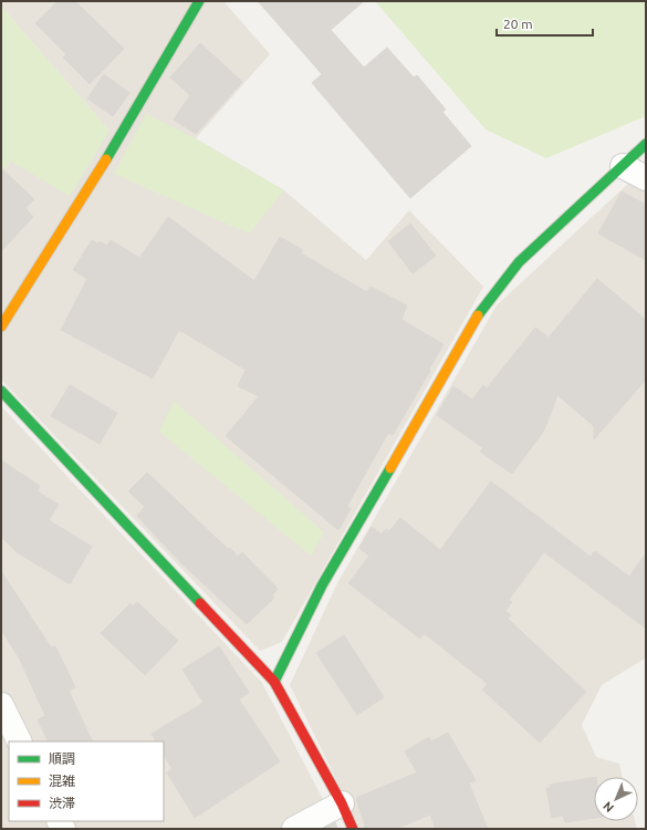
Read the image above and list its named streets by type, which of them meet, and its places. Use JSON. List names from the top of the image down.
{
  "legend": ["順調", "混雑", "渋滞"],
  "scale_bar": "20 m",
  "north": "bottom left"
}
